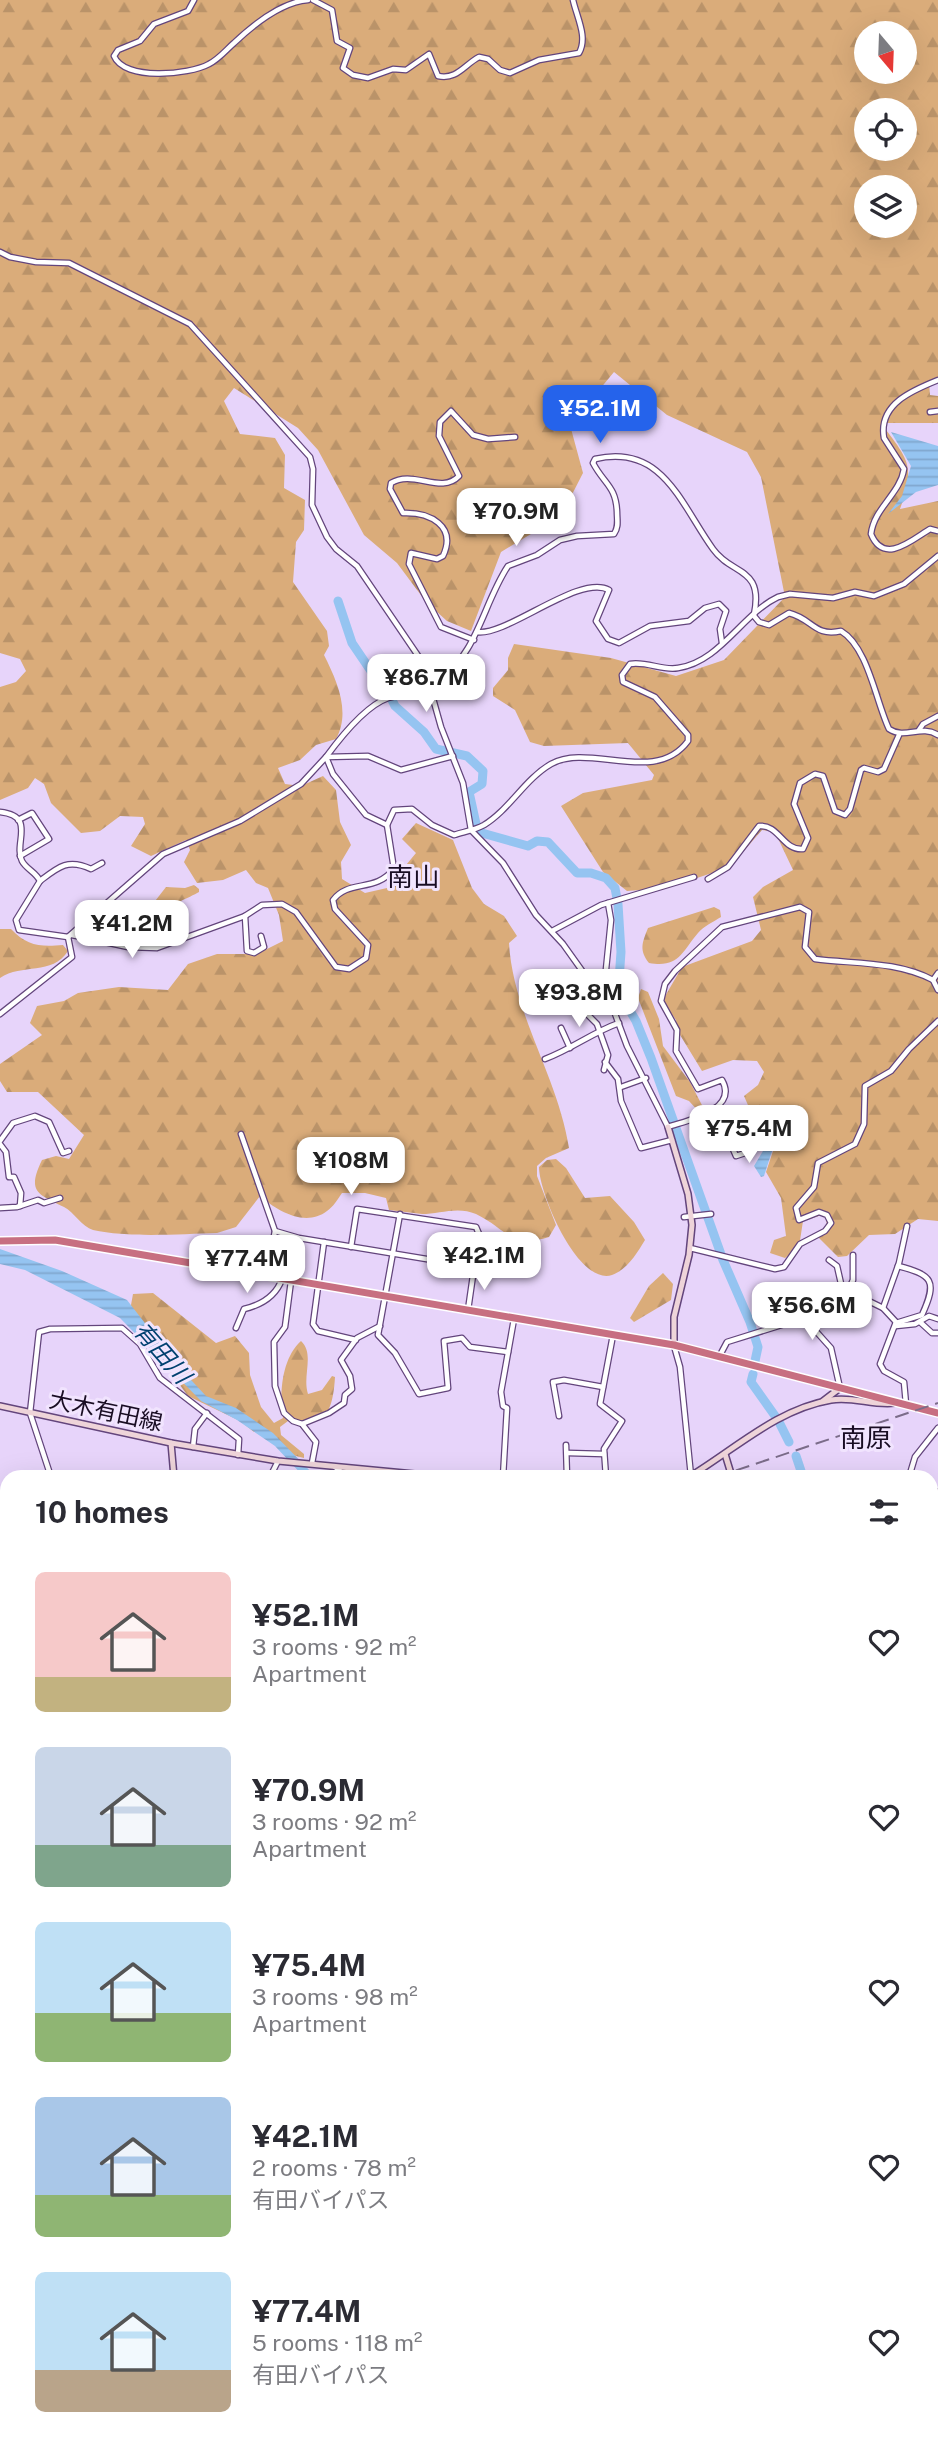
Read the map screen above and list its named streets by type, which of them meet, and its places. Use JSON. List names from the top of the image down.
{
  "streets": {
    "street": ["大木有田線"]
  },
  "districts": ["南山", "南原"],
  "water": ["有田川"],
  "north": "bottom",
  "page": {
    "price": [
      "¥52.1M",
      "¥70.9M",
      "¥86.7M",
      "¥41.2M",
      "¥93.8M",
      "¥75.4M",
      "¥108M",
      "¥42.1M",
      "¥77.4M",
      "¥56.6M"
    ],
    "heading": "10 homes",
    "list": [
      {
        "name": "¥52.1M",
        "note": "3 rooms · 92 m² · Apartment"
      },
      {
        "name": "¥70.9M",
        "note": "3 rooms · 92 m² · Apartment"
      },
      {
        "name": "¥75.4M",
        "note": "3 rooms · 98 m² · Apartment"
      },
      {
        "name": "¥42.1M",
        "note": "2 rooms · 78 m² · 有田バイパス"
      },
      {
        "name": "¥77.4M",
        "note": "5 rooms · 118 m² · 有田バイパス"
      }
    ]
  }
}
